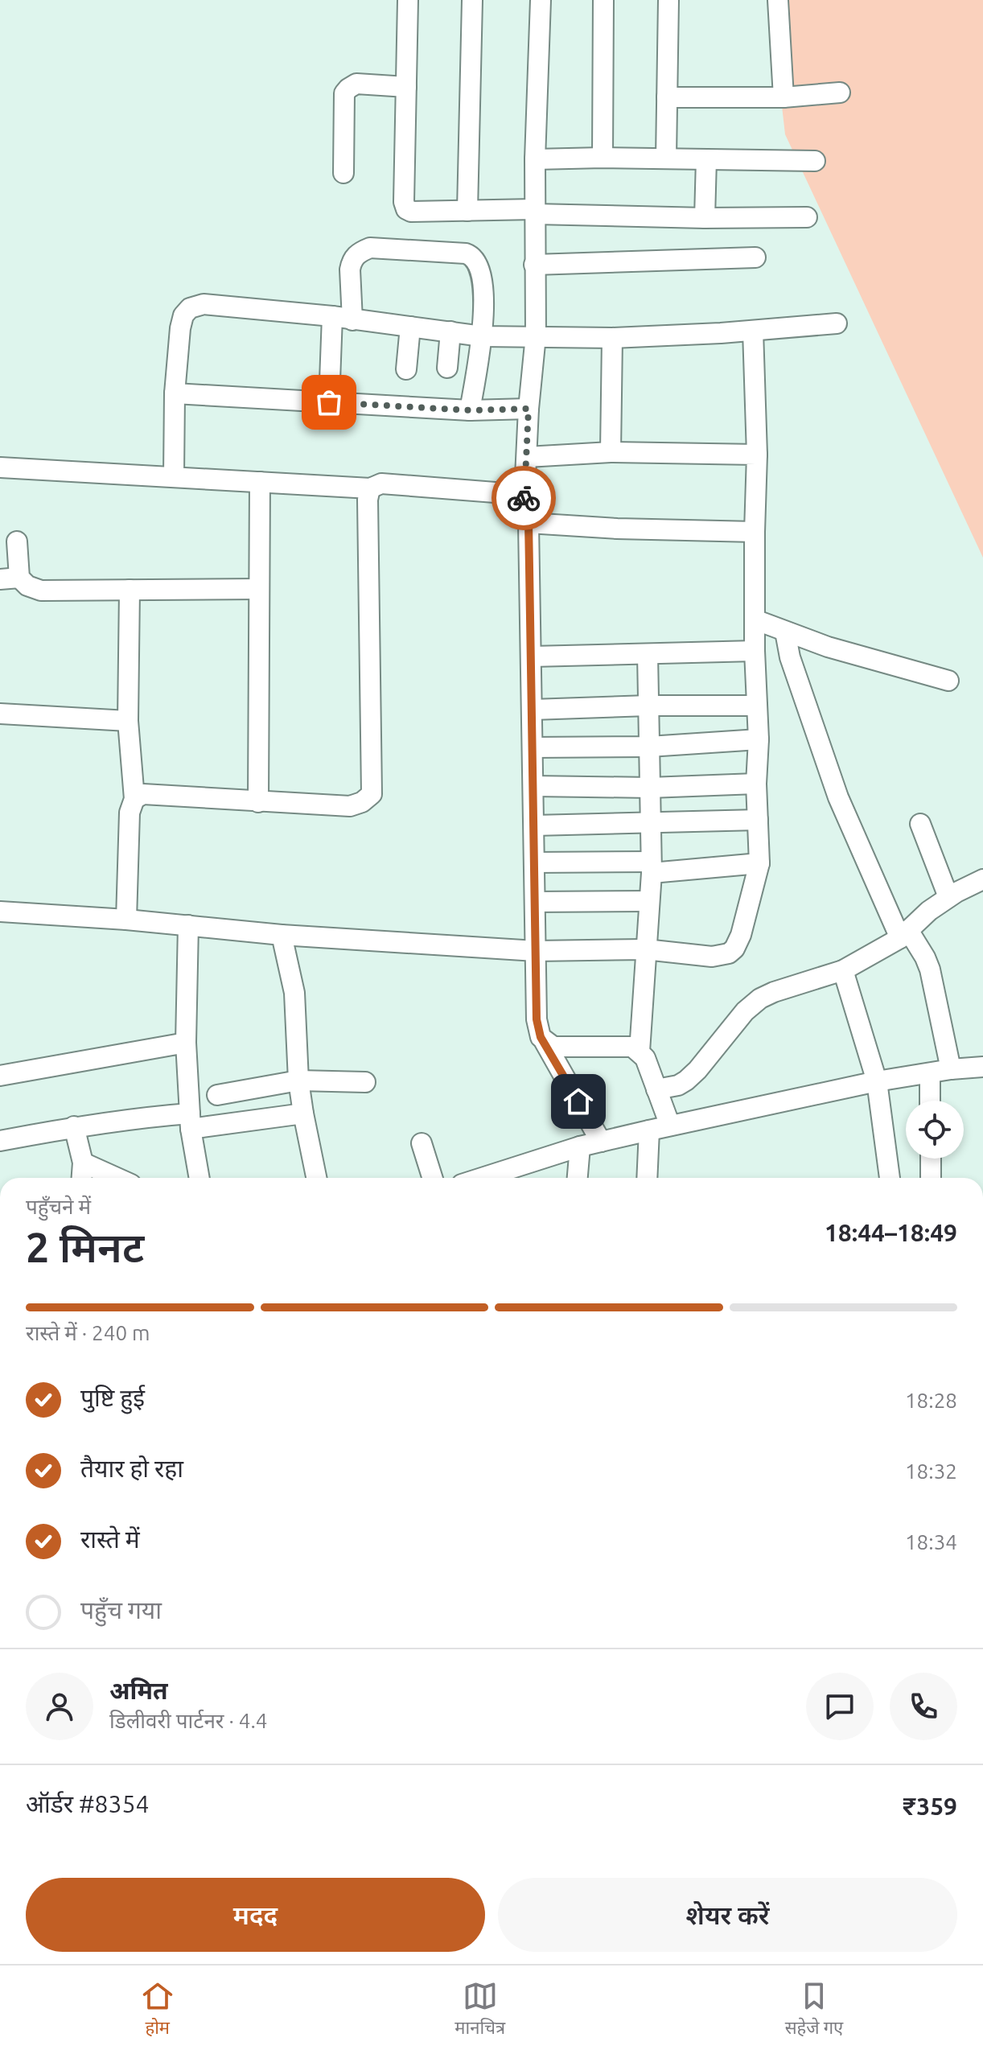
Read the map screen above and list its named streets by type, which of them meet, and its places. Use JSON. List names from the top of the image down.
{
  "page": {
    "heading": ["2 मिनट", "पहुँचने में", "18:44–18:49"],
    "panel": [
      "अमित",
      "डिलीवरी पार्टनर · 4.4",
      "ऑर्डर #8354",
      "₹359"
    ],
    "bar": "रास्ते में · 240 m",
    "list": [
      ["पुष्टि हुई", "18:28"],
      ["तैयार हो रहा", "18:32"],
      ["रास्ते में", "18:34"],
      "पहुँच गया"
    ],
    "buttons": ["मदद", "शेयर करें"],
    "tabs": ["होम", "मानचित्र", "सहेजे गए"]
  }
}
